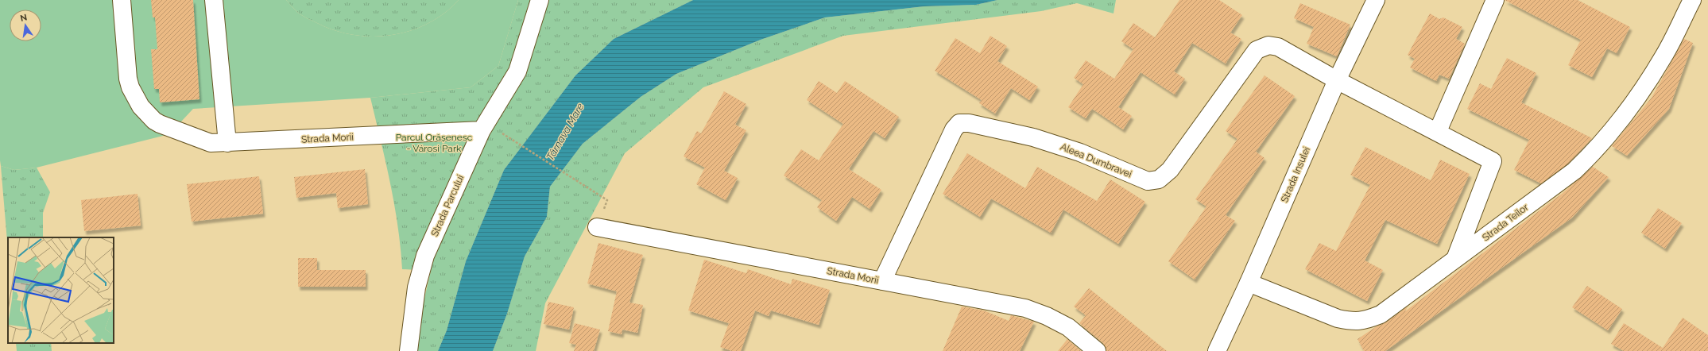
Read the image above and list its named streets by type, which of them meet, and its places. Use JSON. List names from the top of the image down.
{
  "streets": {
    "street": [
      "Strada Morii",
      "Aleea Dumbravei",
      "Strada Insulei",
      "Strada Parcului",
      "Strada Teilor"
    ]
  },
  "crossings": [
    ["Strada Morii", "Aleea Dumbravei"],
    ["Strada Morii", "Strada Parcului"],
    ["Aleea Dumbravei", "Strada Insulei"],
    ["Strada Insulei", "Strada Teilor"]
  ],
  "water": ["Târnava Mare"],
  "parks": ["Parcul Orășenesc - Városi Park"],
  "north": "top"
}
